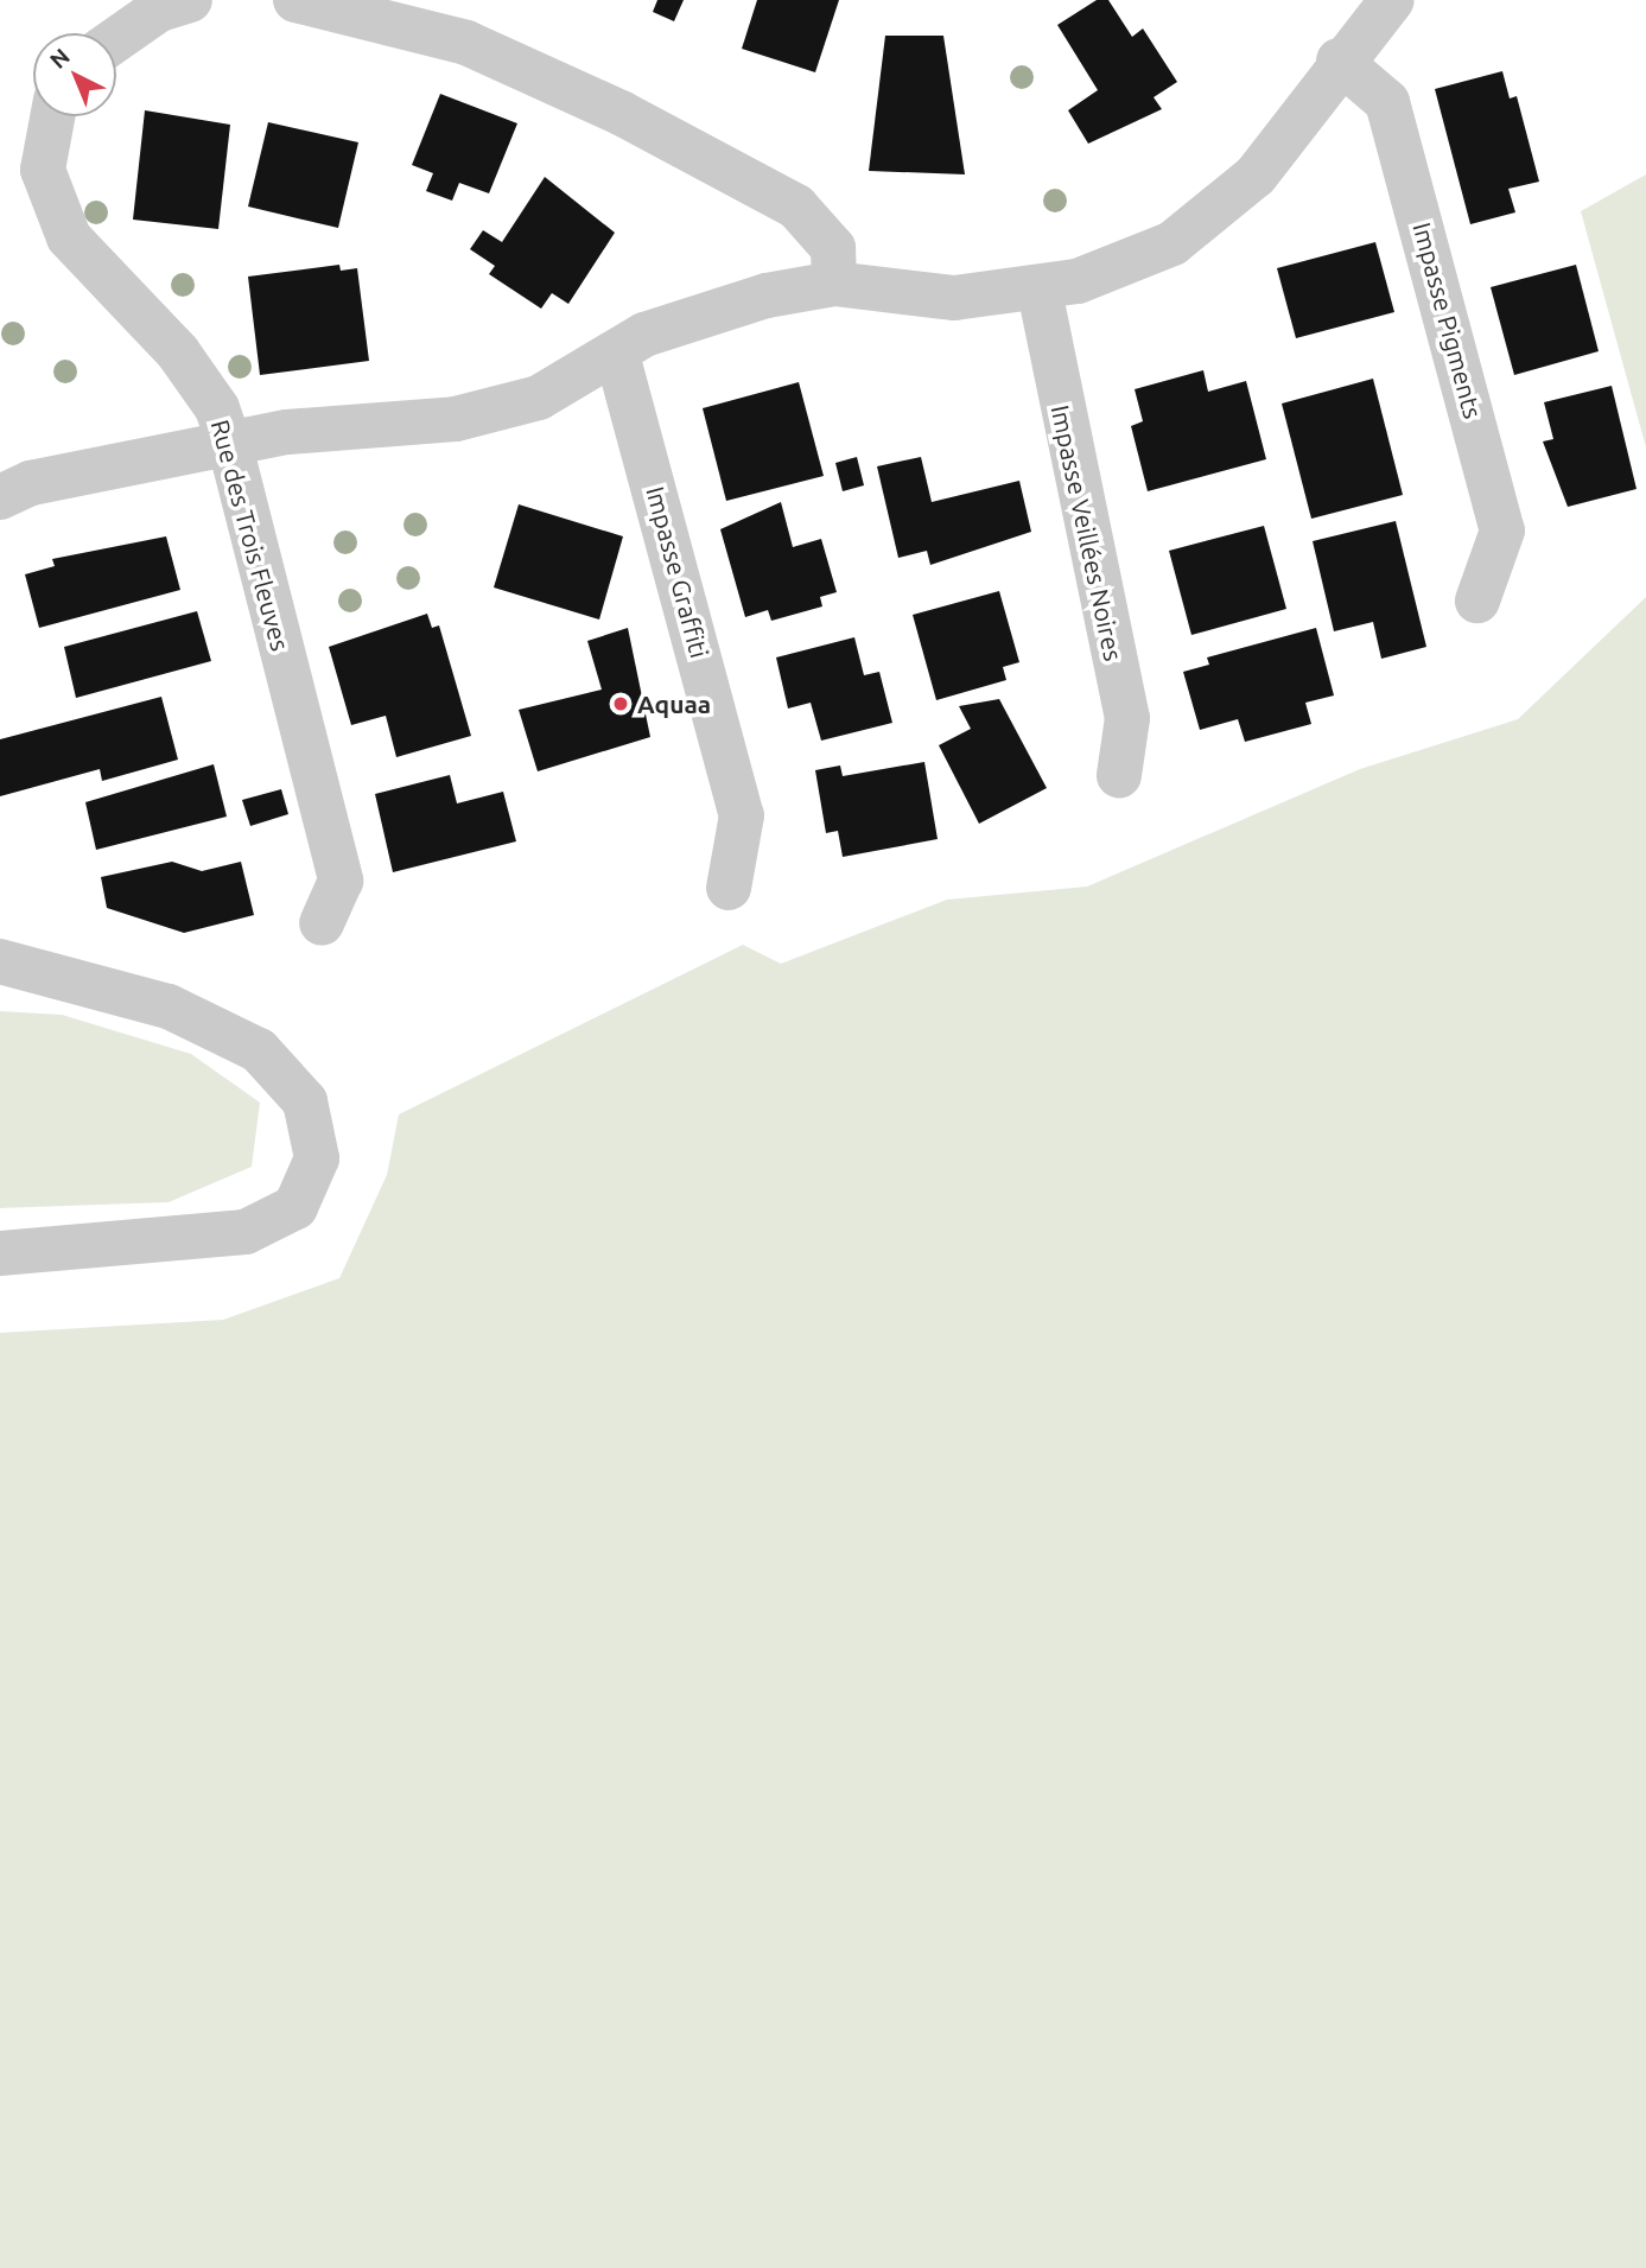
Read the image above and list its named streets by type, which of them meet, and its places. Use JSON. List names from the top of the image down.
{
  "streets": {
    "street": [
      "Impasse Pigments",
      "Impasse Veillées Noires",
      "Rue des Trois Fleuves",
      "Impasse Graffiti"
    ]
  },
  "places": ["Aquaa"],
  "north": "top left"
}
